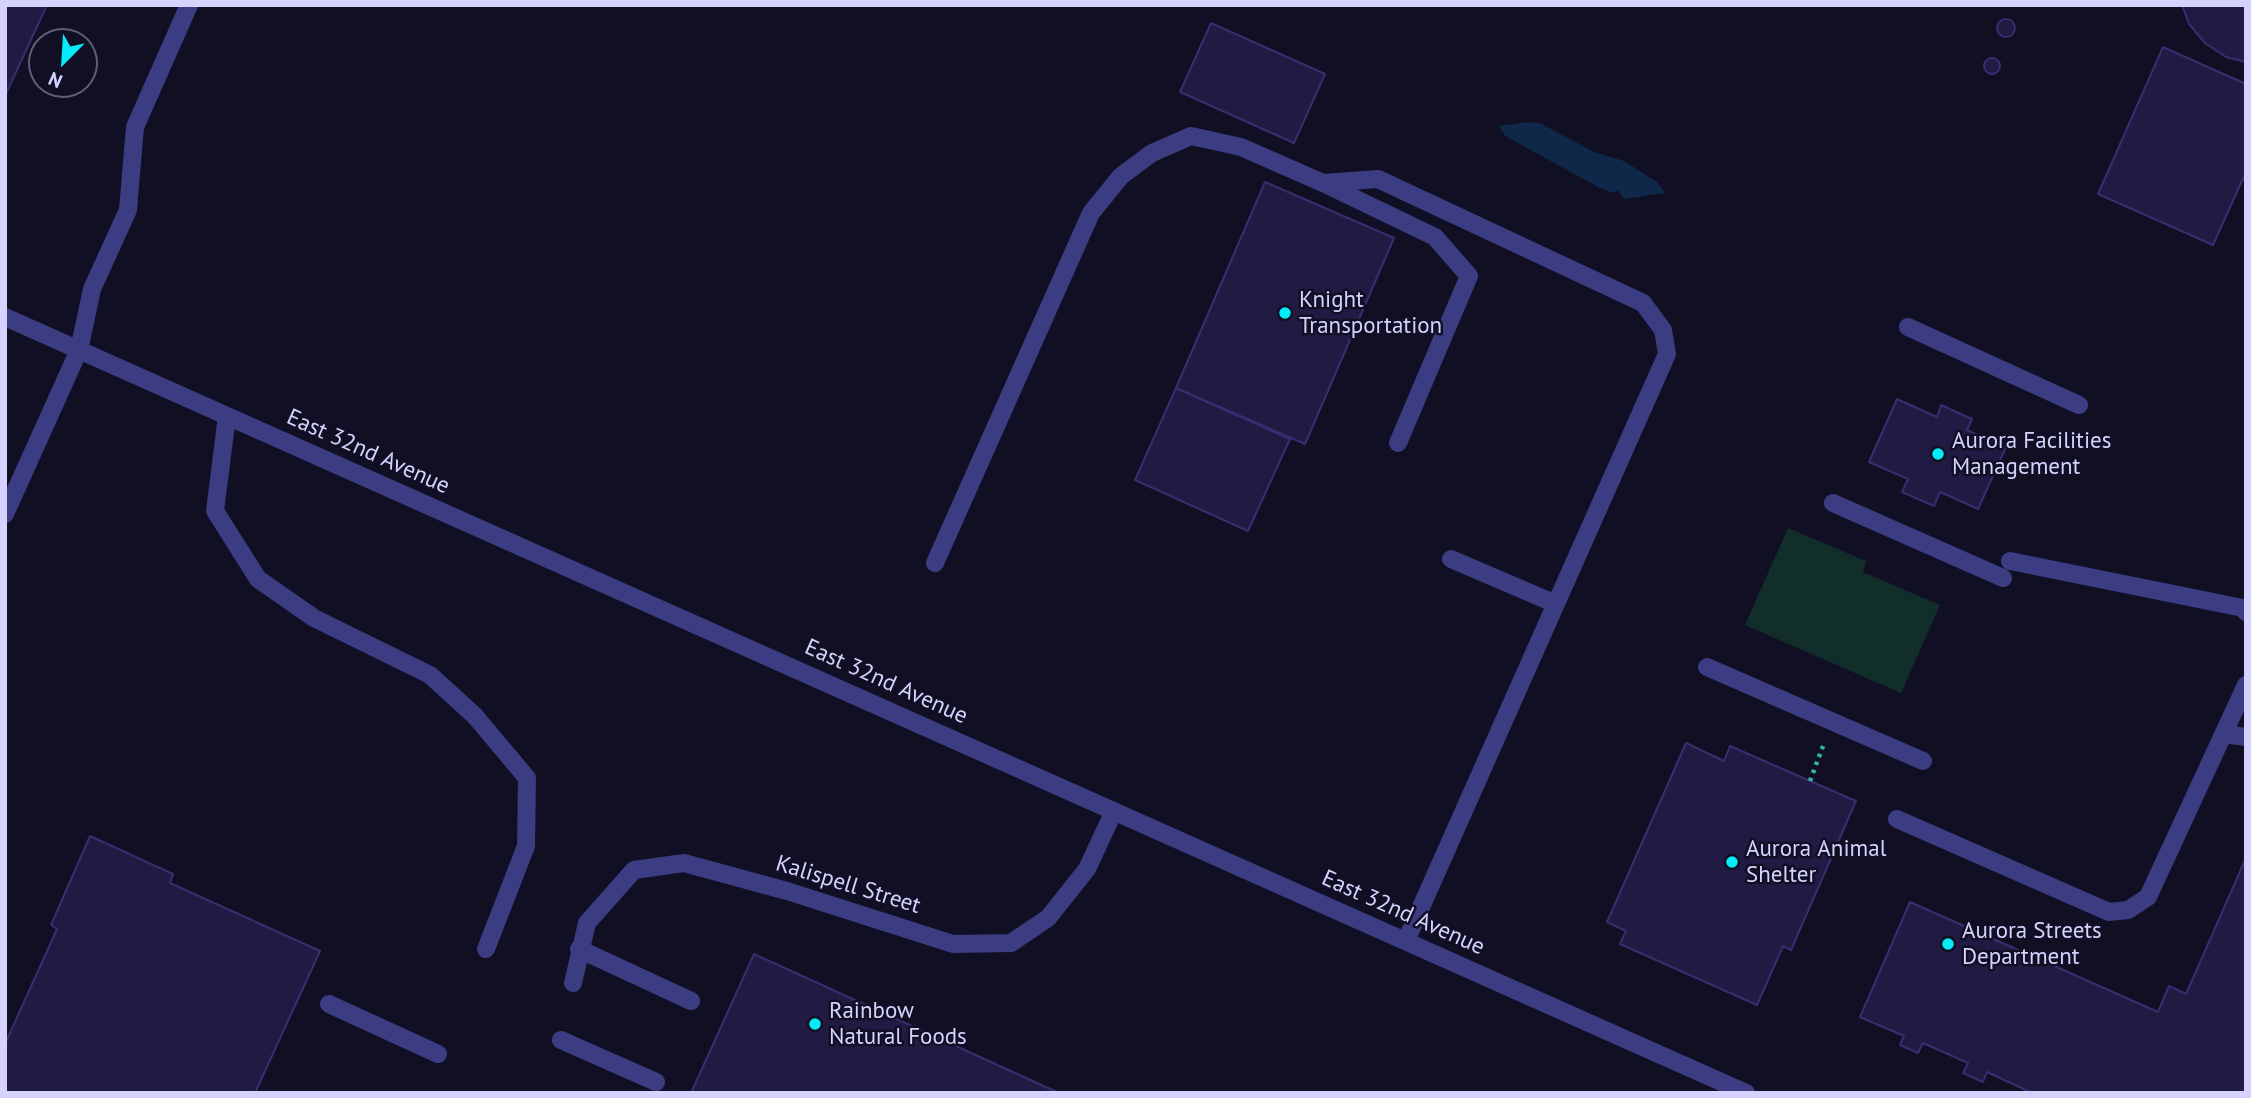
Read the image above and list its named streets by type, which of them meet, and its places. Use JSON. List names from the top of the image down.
{
  "streets": {
    "street": ["East 32nd Avenue", "Kalispell Street"]
  },
  "crossings": [
    ["East 32nd Avenue", "Kalispell Street"]
  ],
  "places": [
    "Knight Transportation",
    "Aurora Facilities Management",
    "Aurora Animal Shelter",
    "Aurora Streets Department",
    "Rainbow Natural Foods"
  ],
  "north": "bottom left"
}
